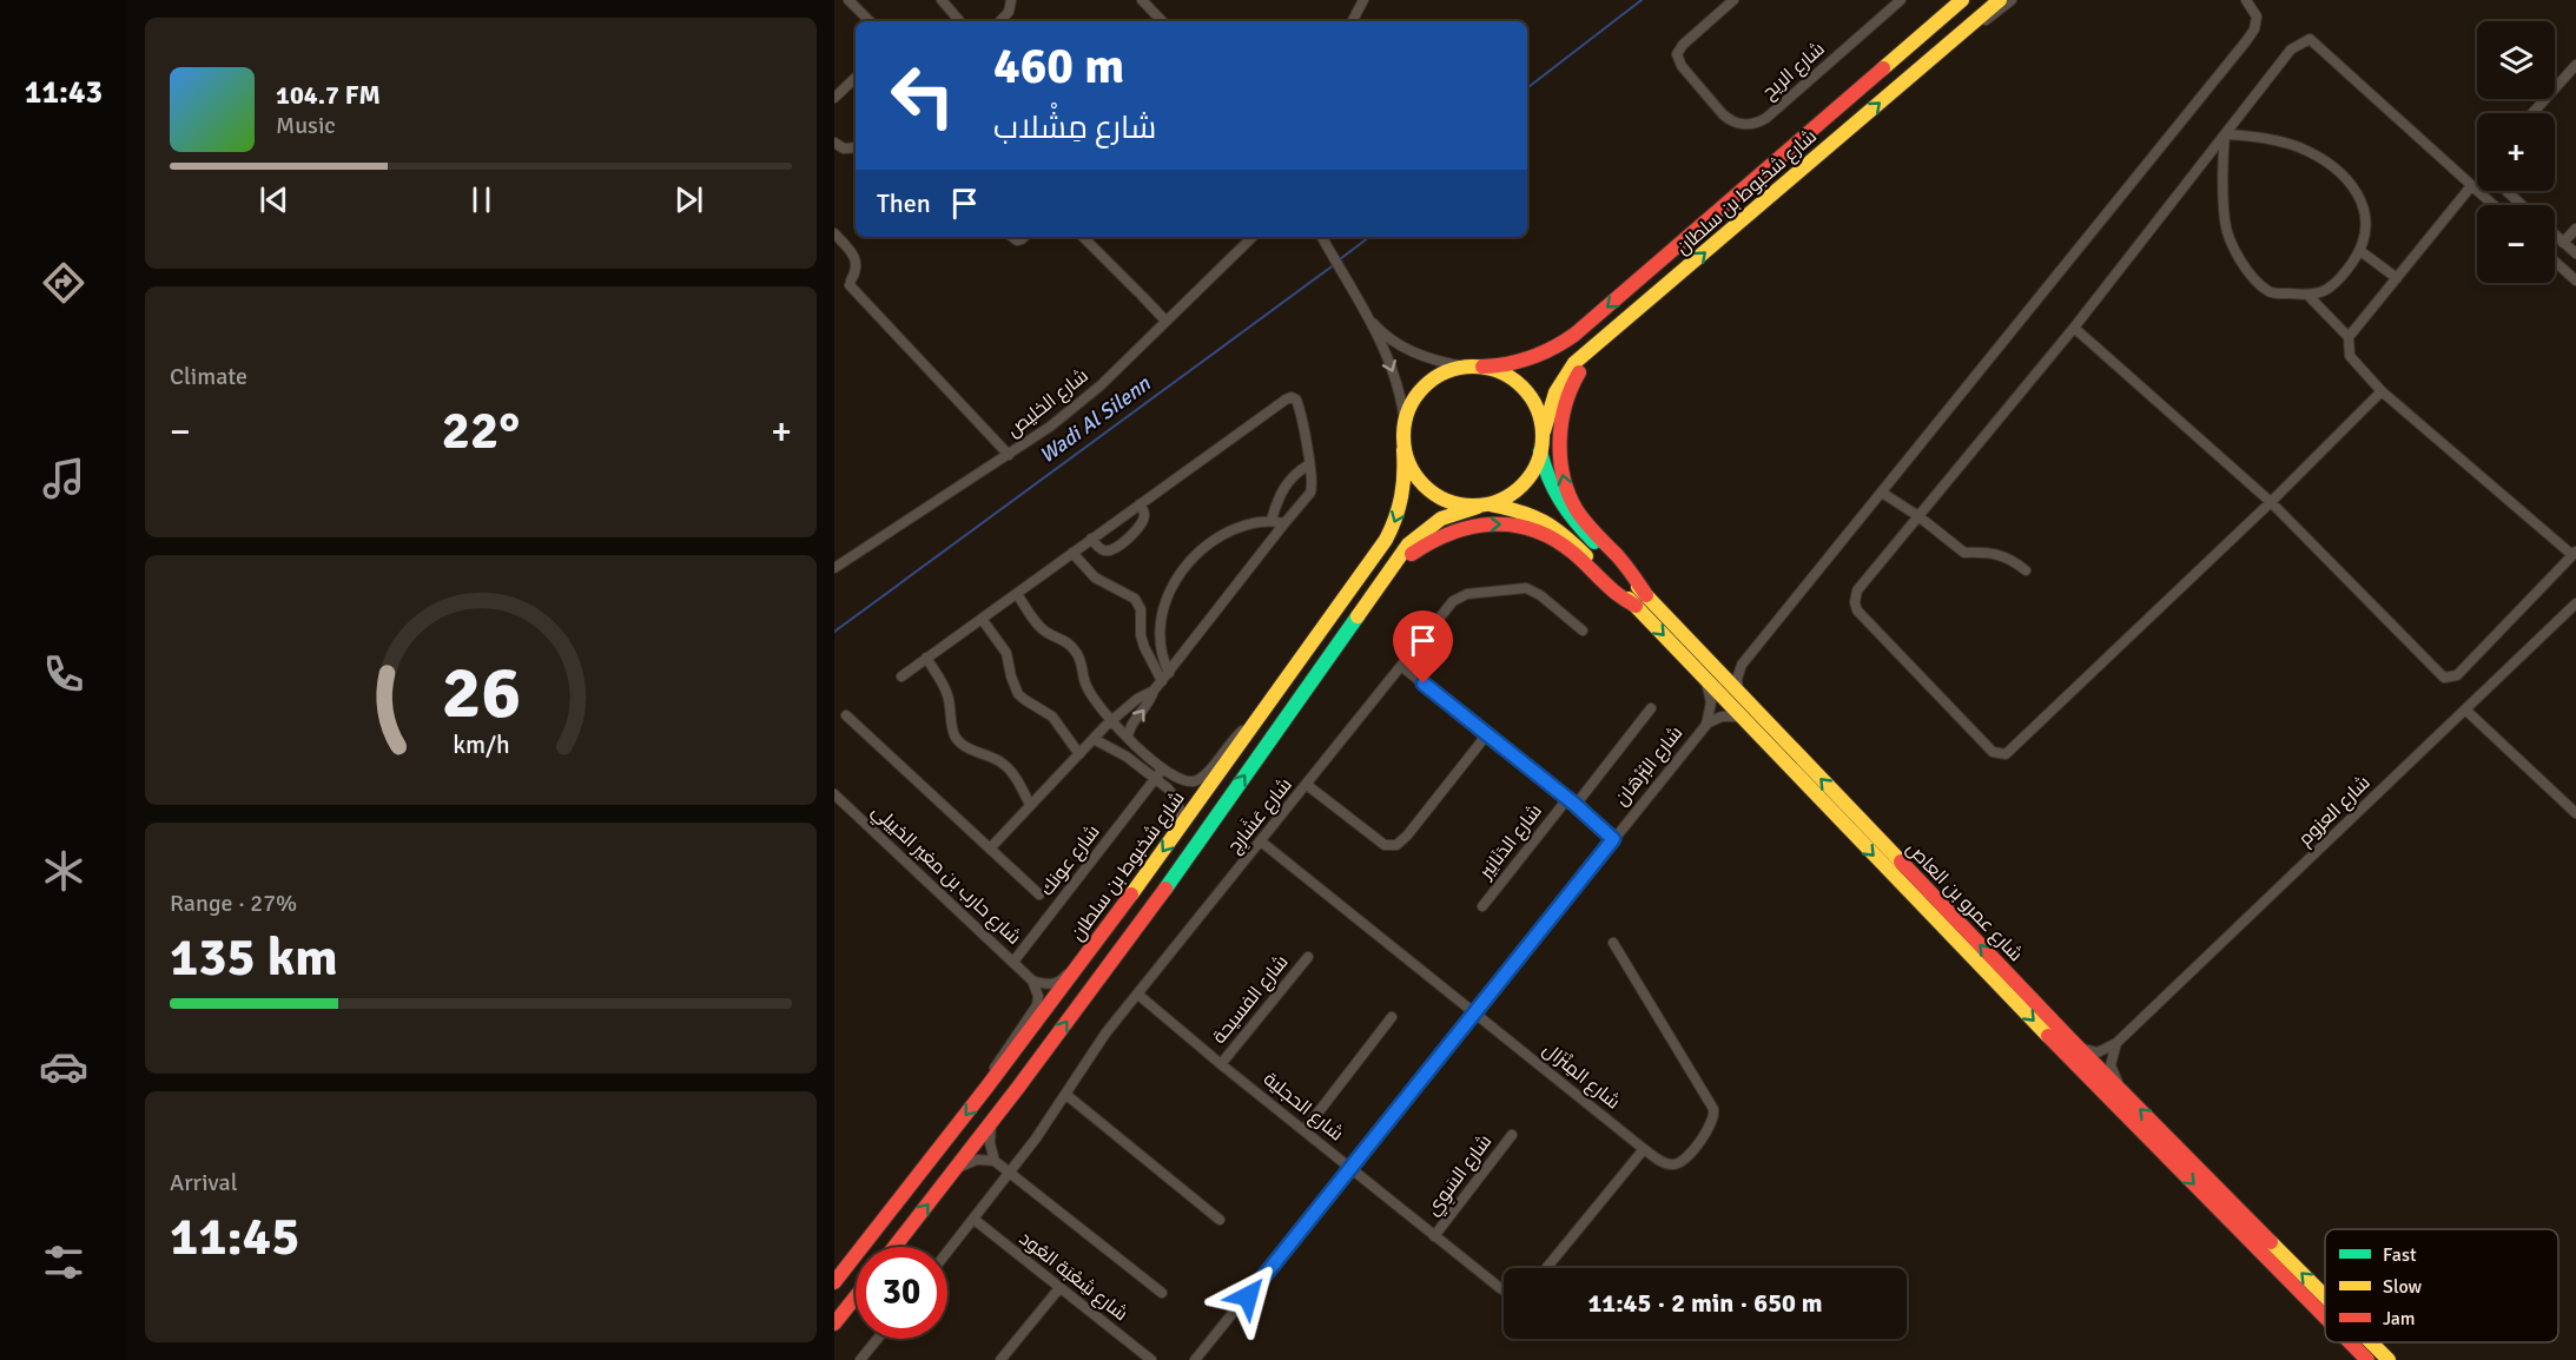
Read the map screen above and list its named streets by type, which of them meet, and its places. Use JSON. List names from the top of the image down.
{
  "streets": {
    "main road": ["شارع شخبوط بن سلطان", "شارع عمرو بن العاص"],
    "street": [
      "شارع الريح",
      "شارع الخليص",
      "شارع البُرْهَان",
      "شارع العزوم",
      "شارع عَشَارِج",
      "شارع الدَنَانِير",
      "شارع عونك",
      "شارع حارب بن مغير الخييلي",
      "شارع الفسيحة",
      "شارع المِنْزَال",
      "شارع الحجلية",
      "شارع السَوِي",
      "شارع شِعْبَة العُود"
    ]
  },
  "crossings": [
    ["شارع شخبوط بن سلطان", "شارع عمرو بن العاص"],
    ["شارع البُرْهَان", "شارع عمرو بن العاص"],
    ["شارع البُرْهَان", "شارع المِنْزَال"],
    ["شارع البُرْهَان", "شارع الحجلية"],
    ["شارع عَشَارِج", "شارع المِنْزَال"],
    ["شارع عَشَارِج", "شارع الحجلية"],
    ["شارع عَشَارِج", "شارع شِعْبَة العُود"],
    ["شارع عونك", "شارع حارب بن مغير الخييلي"],
    ["شارع الفسيحة", "شارع الحجلية"],
    ["شارع الحجلية", "شارع السَوِي"]
  ],
  "water": ["Wadi Al Silenn"],
  "legend": ["Fast", "Slow", "Jam"],
  "page": {
    "tabs": "11:43",
    "map_buttons": ["+", "−"],
    "turn": ["460 m", "شارع مِشْلاب"],
    "song": ["104.7 FM", "Music"],
    "then": "Then",
    "tile": [
      "Climate",
      ["Range · 27%", "135 km"],
      ["Arrival", "11:45"]
    ],
    "heat": ["−", "22°", "+"],
    "limit": "30",
    "trip": "11:45 · 2 min · 650 m",
    "gauge": ["26", "km/h"]
  }
}
